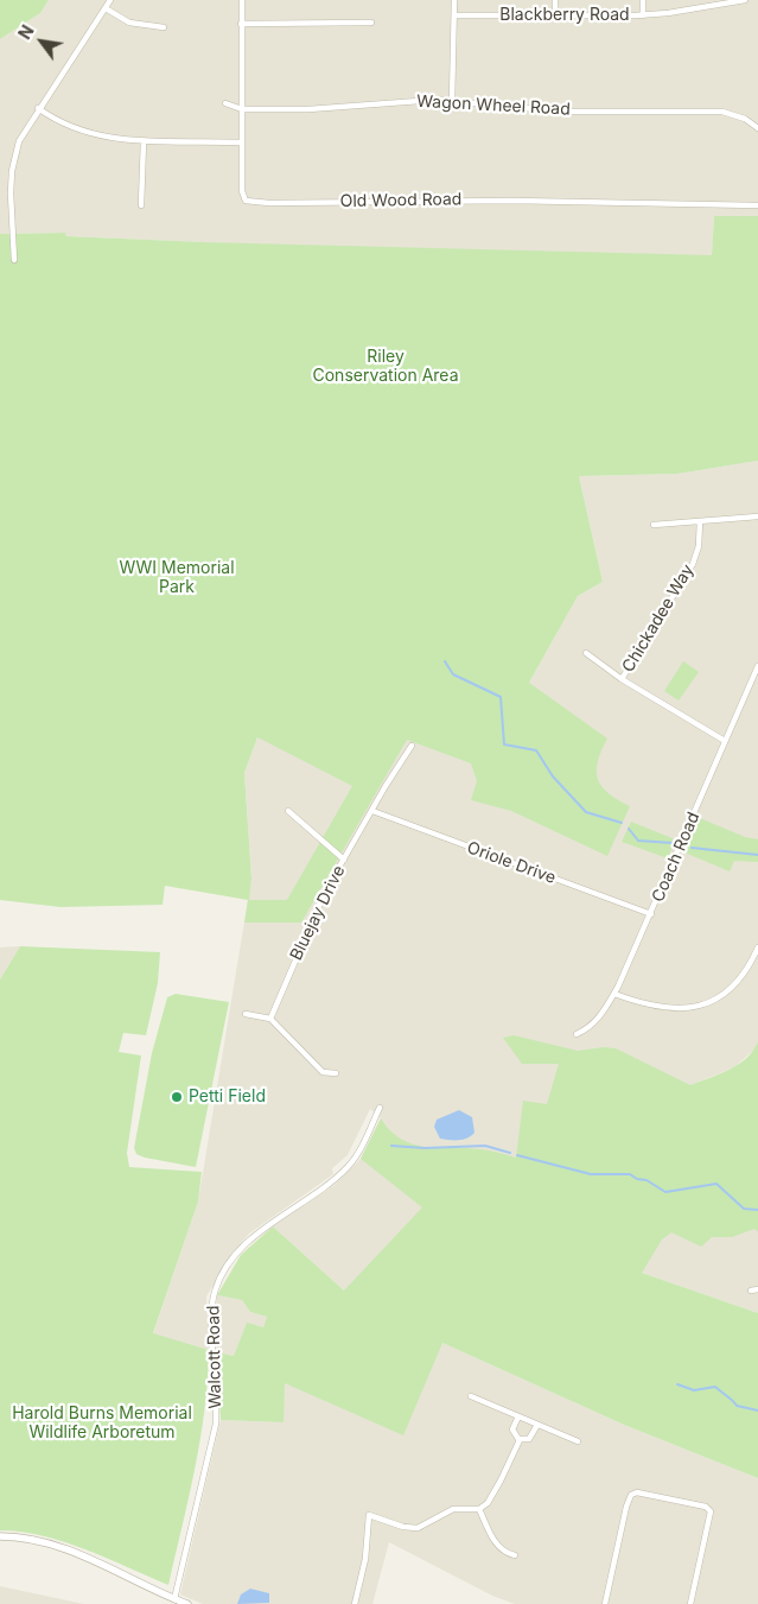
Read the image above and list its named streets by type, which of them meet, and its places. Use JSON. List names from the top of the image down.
{
  "streets": {
    "street": [
      "Blackberry Road",
      "Wagon Wheel Road",
      "Old Wood Road",
      "Chickadee Way",
      "Coach Road",
      "Oriole Drive",
      "Bluejay Drive",
      "Walcott Road"
    ]
  },
  "crossings": [
    ["Wagon Wheel Road", "Old Wood Road"],
    ["Coach Road", "Oriole Drive"],
    ["Oriole Drive", "Bluejay Drive"]
  ],
  "parks": ["Riley Conservation Area", "WWI Memorial Park", "Harold Burns Memorial Wildlife Arboretum"],
  "places": ["Petti Field"],
  "north": "top left"
}
